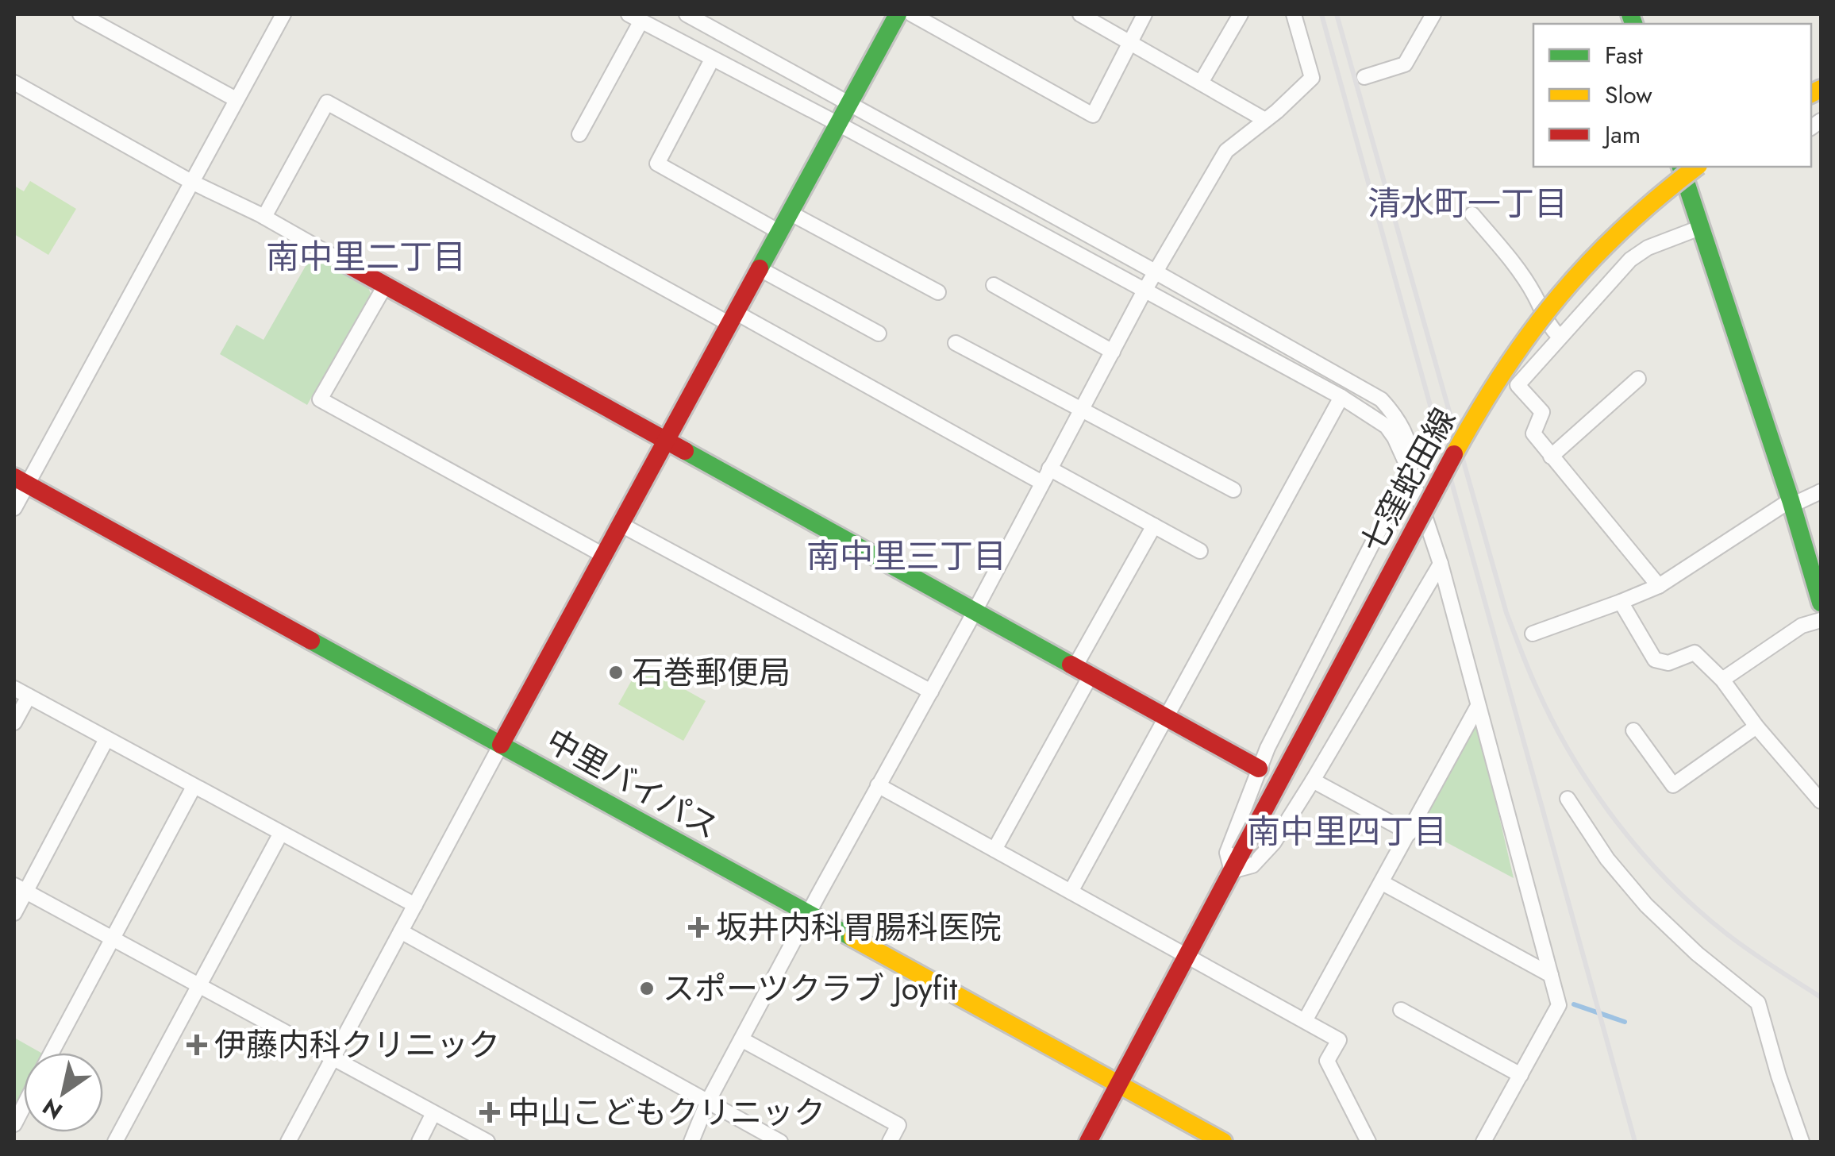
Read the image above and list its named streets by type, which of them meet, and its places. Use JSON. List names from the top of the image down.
{
  "streets": {
    "street": ["七窪蛇田線", "中里バイパス"]
  },
  "crossings": [
    ["七窪蛇田線", "中里バイパス"]
  ],
  "districts": [
    "清水町一丁目",
    "南中里二丁目",
    "南中里三丁目",
    "南中里四丁目"
  ],
  "places": {
    "other": ["石巻郵便局", "スポーツクラブ Joyfit"],
    "health": ["坂井内科胃腸科医院", "伊藤内科クリニック", "中山こどもクリニック"]
  },
  "legend": ["Fast", "Slow", "Jam"],
  "north": "bottom left"
}
